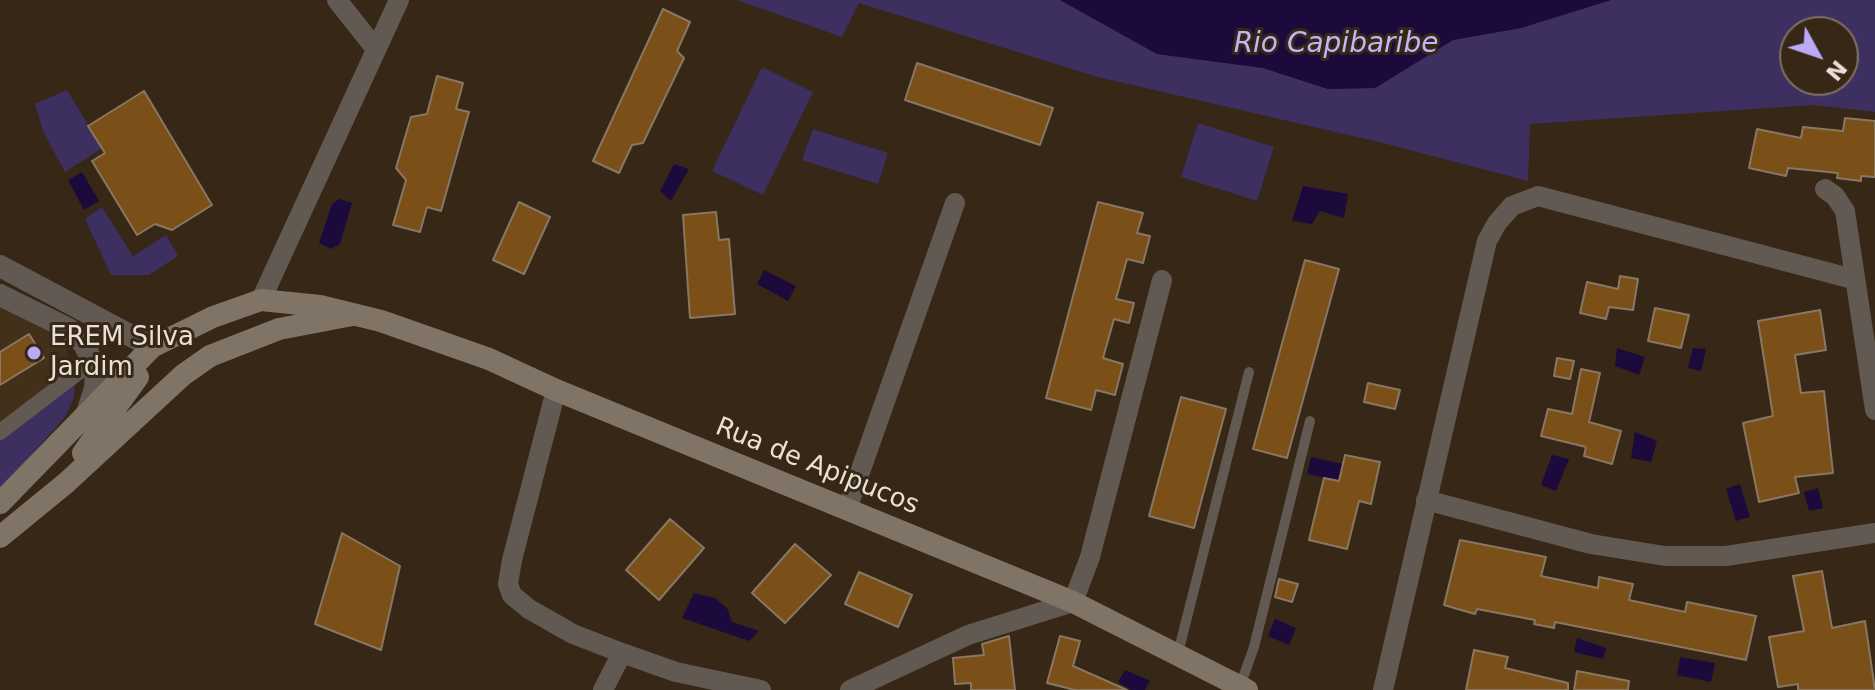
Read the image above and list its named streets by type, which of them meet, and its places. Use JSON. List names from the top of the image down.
{
  "streets": {
    "main road": ["Rua de Apipucos"]
  },
  "water": ["Rio Capibaribe"],
  "places": ["EREM Silva Jardim"],
  "north": "bottom right"
}
